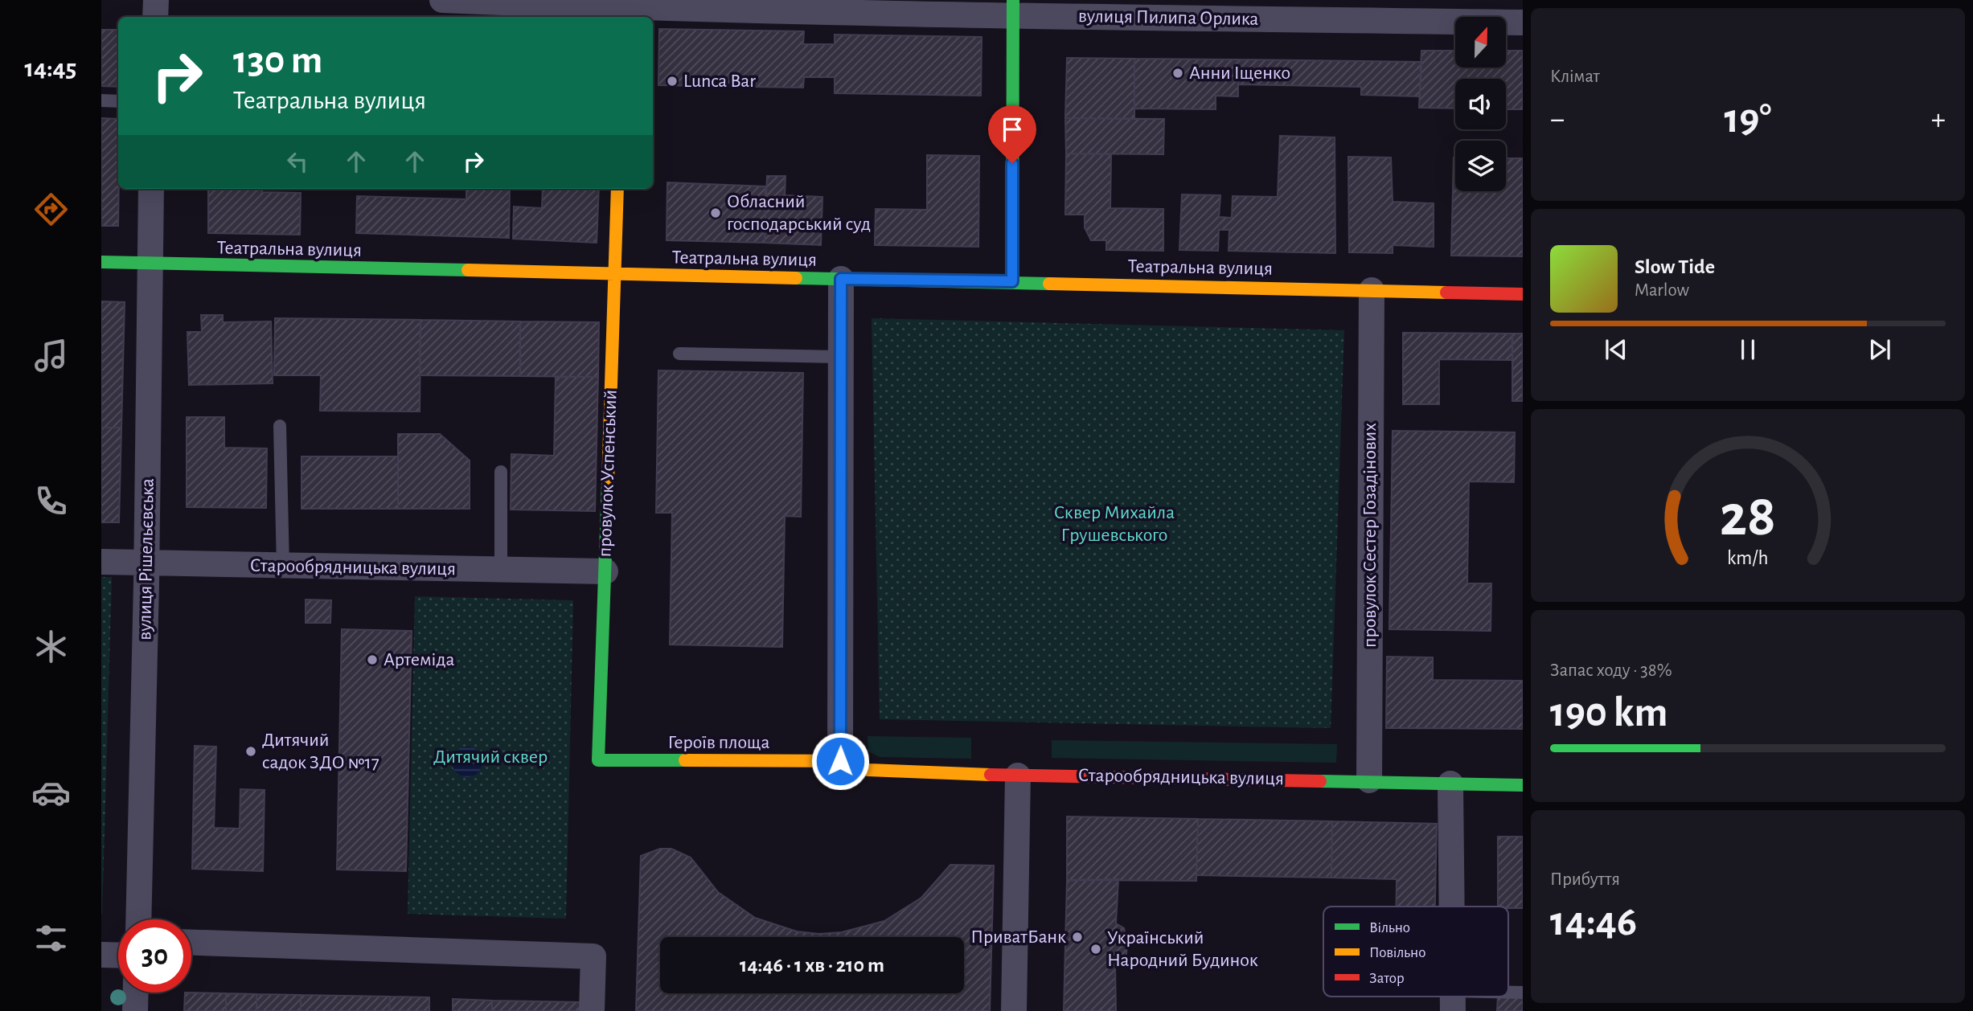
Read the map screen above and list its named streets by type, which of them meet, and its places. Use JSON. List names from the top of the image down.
{
  "streets": {
    "street": [
      "вулиця Пилипа Орлика",
      "Театральна вулиця",
      "провулок Успенський",
      "провулок Сестер Гозадінових",
      "вулиця Рішельєвська",
      "Старообрядницька вулиця",
      "Героїв площа"
    ]
  },
  "crossings": [
    ["Театральна вулиця", "провулок Успенський"],
    ["Театральна вулиця", "провулок Сестер Гозадінових"],
    ["Театральна вулиця", "вулиця Рішельєвська"],
    ["провулок Успенський", "Старообрядницька вулиця"],
    ["провулок Успенський", "Героїв площа"],
    ["провулок Сестер Гозадінових", "Старообрядницька вулиця"],
    ["вулиця Рішельєвська", "Старообрядницька вулиця"],
    ["Старообрядницька вулиця", "Героїв площа"]
  ],
  "parks": ["Сквер Михайла Грушевського", "Дитячий сквер"],
  "places": [
    "Анни Іщенко",
    "Lunca Bar",
    "Обласний господарський суд",
    "Артеміда",
    "Дитячий садок ЗДО №17",
    "ПриватБанк",
    "Український Народний Будинок"
  ],
  "legend": ["Вільно", "Повільно", "Затор"],
  "north": "top",
  "page": {
    "tabs": "14:45",
    "tile": [
      "Клімат",
      ["Запас ходу · 38%", "190 km"],
      ["Прибуття", "14:46"]
    ],
    "turn": ["130 m", "Театральна вулиця"],
    "heat": ["−", "19°", "+"],
    "song": ["Slow Tide", "Marlow"],
    "limit": "30",
    "trip": "14:46 · 1 хв · 210 m",
    "gauge": ["28", "km/h"]
  }
}
